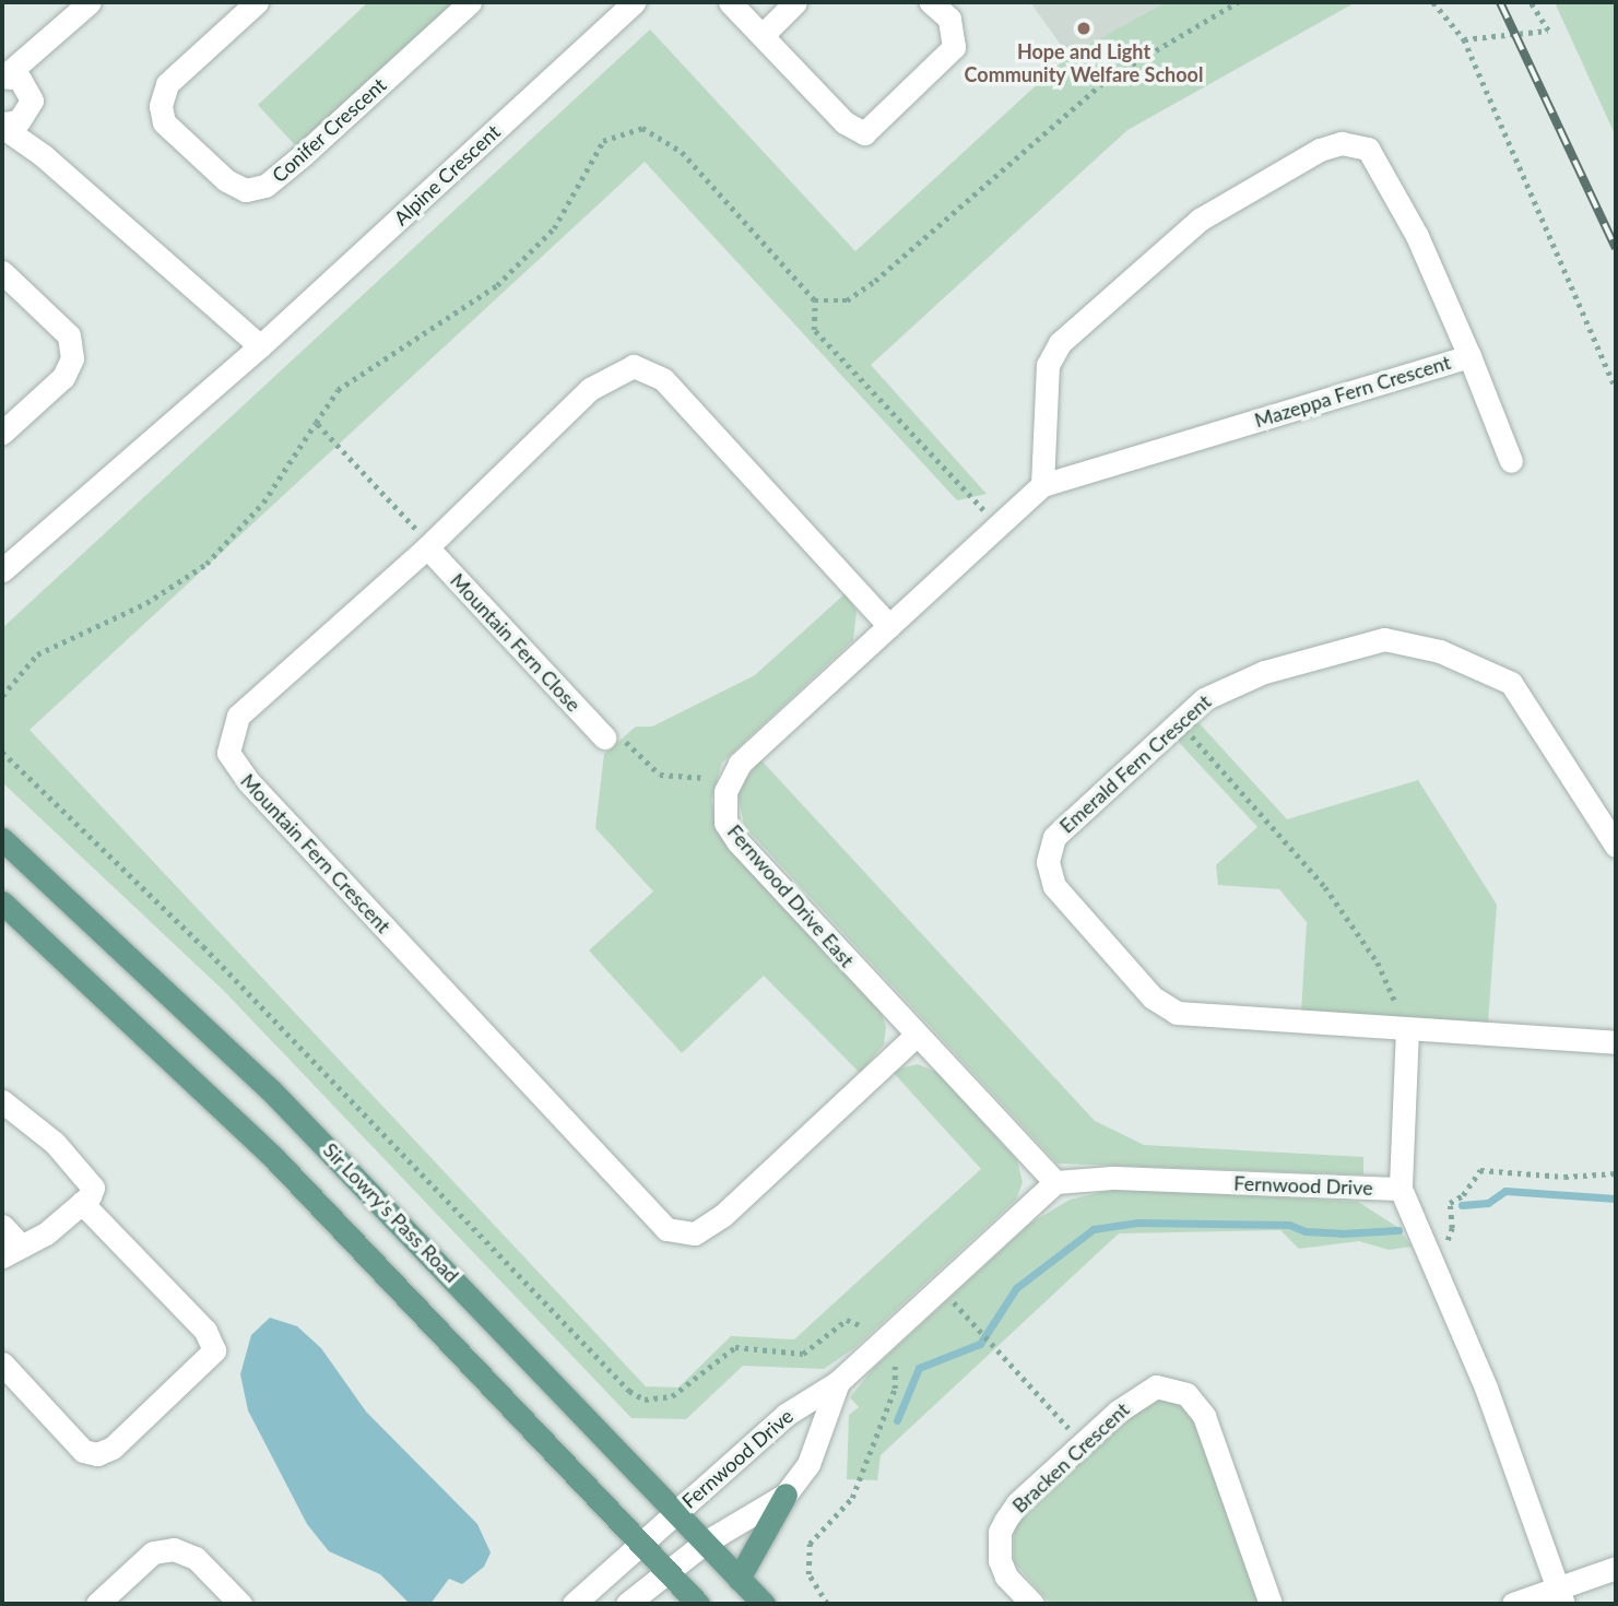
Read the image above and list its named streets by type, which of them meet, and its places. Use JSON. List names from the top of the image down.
{
  "streets": {
    "main road": ["Sir Lowry's Pass Road"],
    "street": [
      "Conifer Crescent",
      "Alpine Crescent",
      "Mazeppa Fern Crescent",
      "Mountain Fern Close",
      "Emerald Fern Crescent",
      "Mountain Fern Crescent",
      "Fernwood Drive East",
      "Fernwood Drive",
      "Bracken Crescent"
    ]
  },
  "crossings": [
    ["Mountain Fern Close", "Mountain Fern Crescent"],
    ["Mountain Fern Crescent", "Fernwood Drive East"],
    ["Fernwood Drive East", "Fernwood Drive"],
    ["Fernwood Drive", "Sir Lowry's Pass Road"]
  ],
  "places": ["Hope and Light Community Welfare School"]
}
